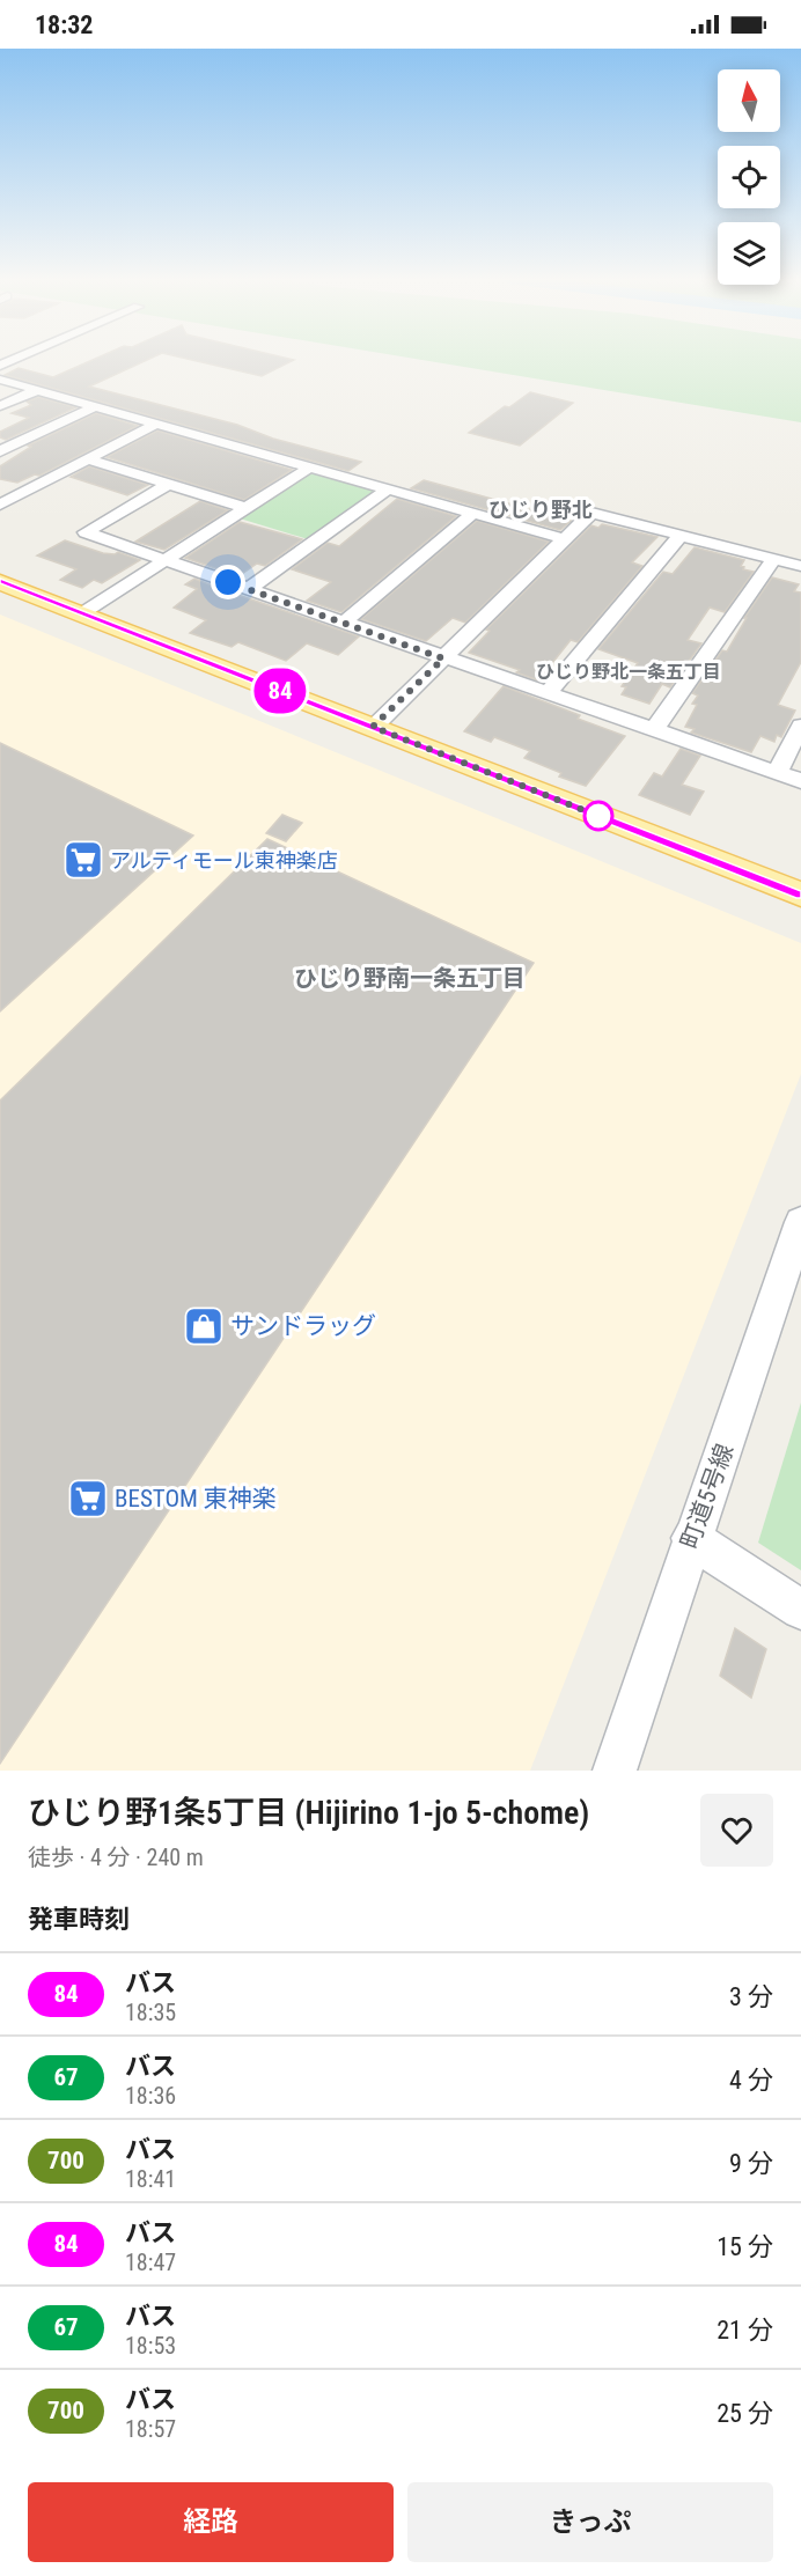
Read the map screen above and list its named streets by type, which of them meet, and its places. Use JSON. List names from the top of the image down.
{
  "streets": {
    "street": ["町道5号線"]
  },
  "districts": ["ひじり野北", "ひじり野北一条五丁目", "ひじり野南一条五丁目"],
  "places": {
    "supermarket": ["アルティモール東神楽店", "BESTOM 東神楽"],
    "shop": ["サンドラッグ"]
  },
  "lines": ["bus line 84"],
  "north": "top",
  "page": {
    "status": "18:32",
    "on_map": "84",
    "heading": [
      ["ひじり野1条5丁目 (Hijirino 1-jo 5-chome)", "徒歩 · 4 分 · 240 m"],
      "発車時刻"
    ],
    "list": [
      {
        "mark": "84",
        "name": "バス",
        "note": "18:35",
        "value": "3 分"
      },
      {
        "mark": "67",
        "name": "バス",
        "note": "18:36",
        "value": "4 分"
      },
      {
        "mark": "700",
        "name": "バス",
        "note": "18:41",
        "value": "9 分"
      },
      {
        "mark": "84",
        "name": "バス",
        "note": "18:47",
        "value": "15 分"
      },
      {
        "mark": "67",
        "name": "バス",
        "note": "18:53",
        "value": "21 分"
      },
      {
        "mark": "700",
        "name": "バス",
        "note": "18:57",
        "value": "25 分"
      }
    ],
    "buttons": ["経路", "きっぷ"]
  }
}
